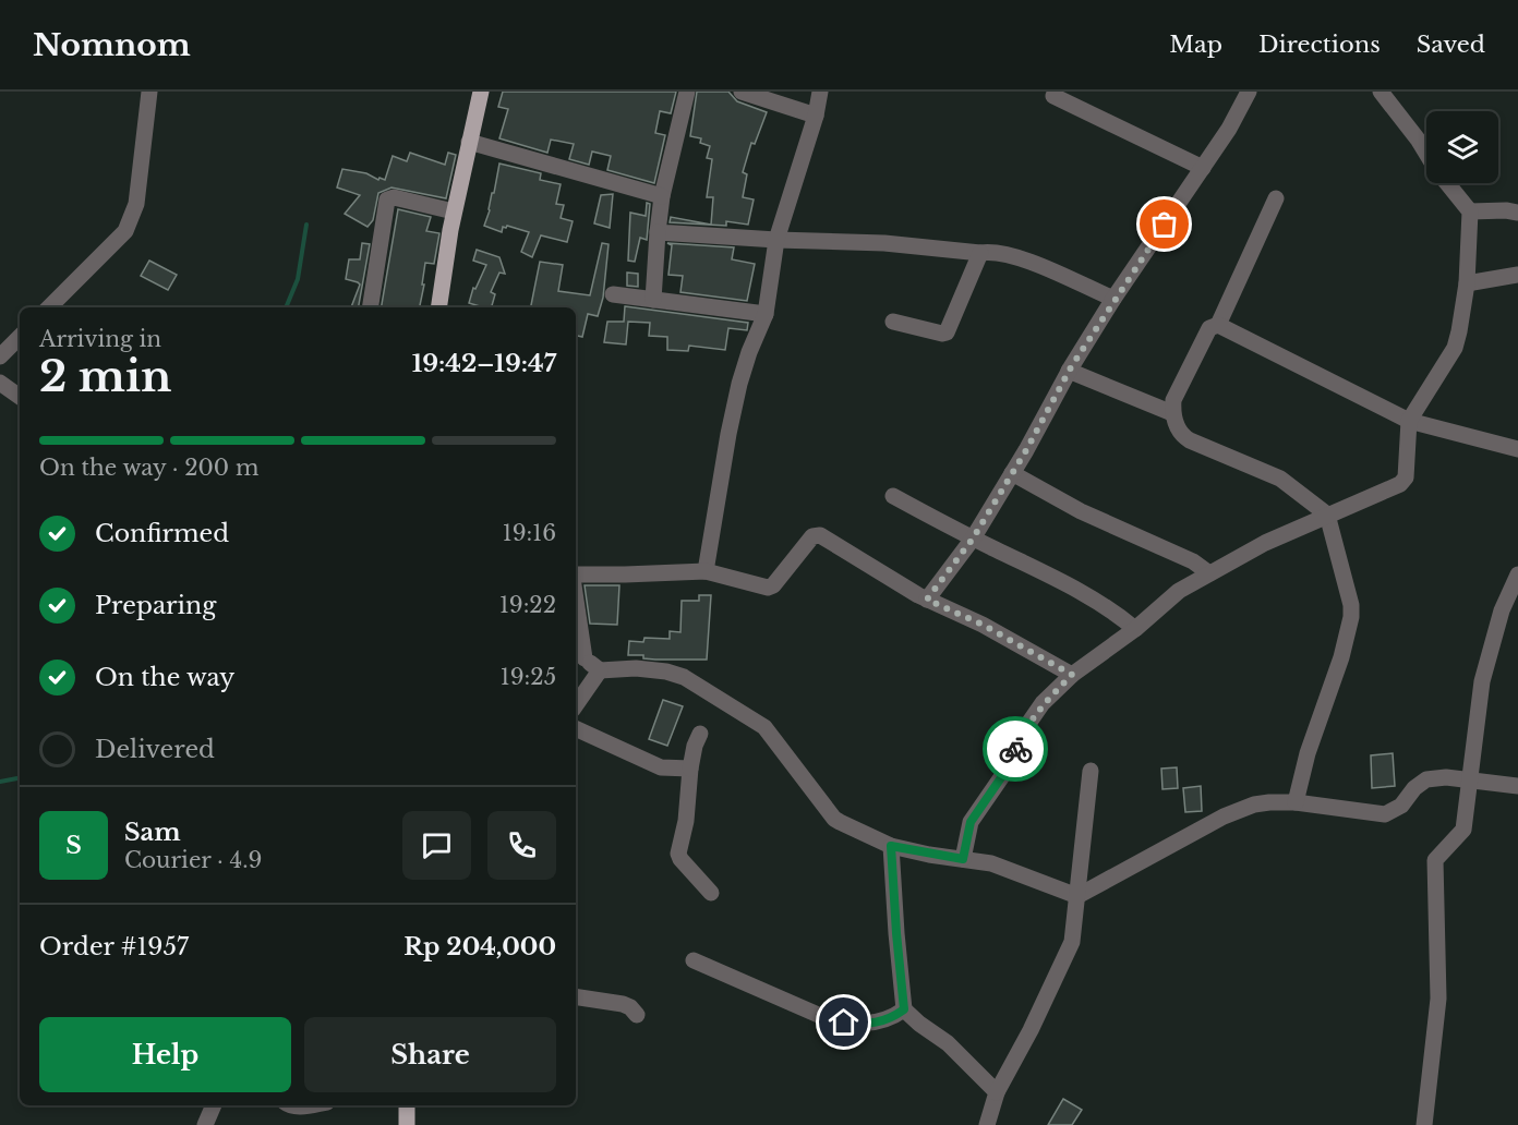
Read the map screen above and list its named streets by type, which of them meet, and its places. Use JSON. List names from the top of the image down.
{
  "page": {
    "header": "Nomnom",
    "nav": ["Map", "Directions", "Saved"],
    "heading": ["2 min", "Arriving in", "19:42–19:47"],
    "panel": [
      "Sam",
      "Courier · 4.9",
      "Order #1957",
      "Rp 204,000"
    ],
    "bar": "On the way · 200 m",
    "list": [
      ["Confirmed", "19:16"],
      ["Preparing", "19:22"],
      ["On the way", "19:25"],
      "Delivered"
    ],
    "round": "S",
    "buttons": ["Help", "Share"]
  }
}
